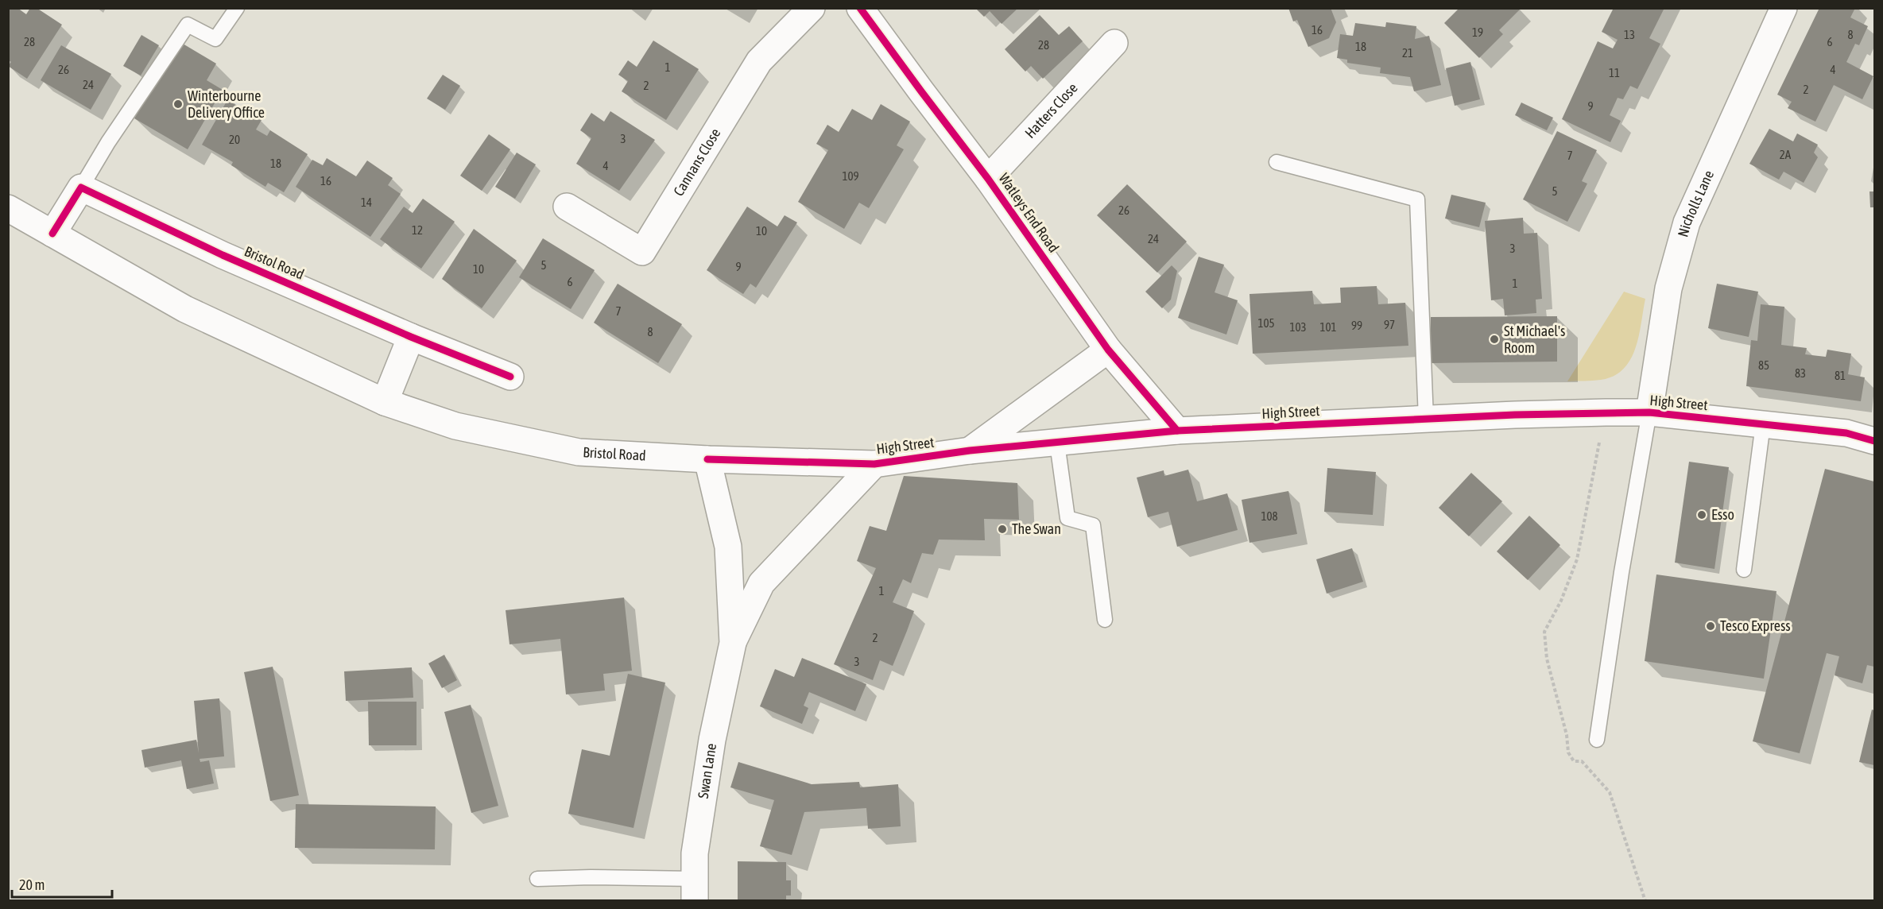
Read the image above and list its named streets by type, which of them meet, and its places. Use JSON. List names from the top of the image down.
{
  "streets": {
    "street": [
      "Hatters Close",
      "Cannans Close",
      "Nicholls Lane",
      "Watleys End Road",
      "Bristol Road",
      "High Street",
      "Swan Lane"
    ]
  },
  "crossings": [
    ["Hatters Close", "Watleys End Road"],
    ["Nicholls Lane", "High Street"],
    ["Watleys End Road", "High Street"],
    ["Bristol Road", "High Street"],
    ["Bristol Road", "Swan Lane"],
    ["High Street", "Swan Lane"]
  ],
  "places": [
    "Winterbourne Delivery Office",
    "St Michael's Room",
    "Esso",
    "The Swan",
    "Tesco Express"
  ],
  "house_numbers": [
    "16",
    "19",
    "13",
    "8",
    "28",
    "6",
    "28",
    "18",
    "21",
    "1",
    "26",
    "4",
    "11",
    "24",
    "2",
    "2",
    "9",
    "3",
    "20",
    "2A",
    "7",
    "18",
    "4",
    "109",
    "16",
    "5",
    "14",
    "26",
    "12",
    "10",
    "24",
    "3",
    "5",
    "9",
    "10",
    "6",
    "1",
    "7",
    "105",
    "97",
    "99",
    "103",
    "101",
    "8",
    "85",
    "83",
    "81",
    "108",
    "1",
    "2",
    "3"
  ],
  "scale_bar": "20 m"
}
